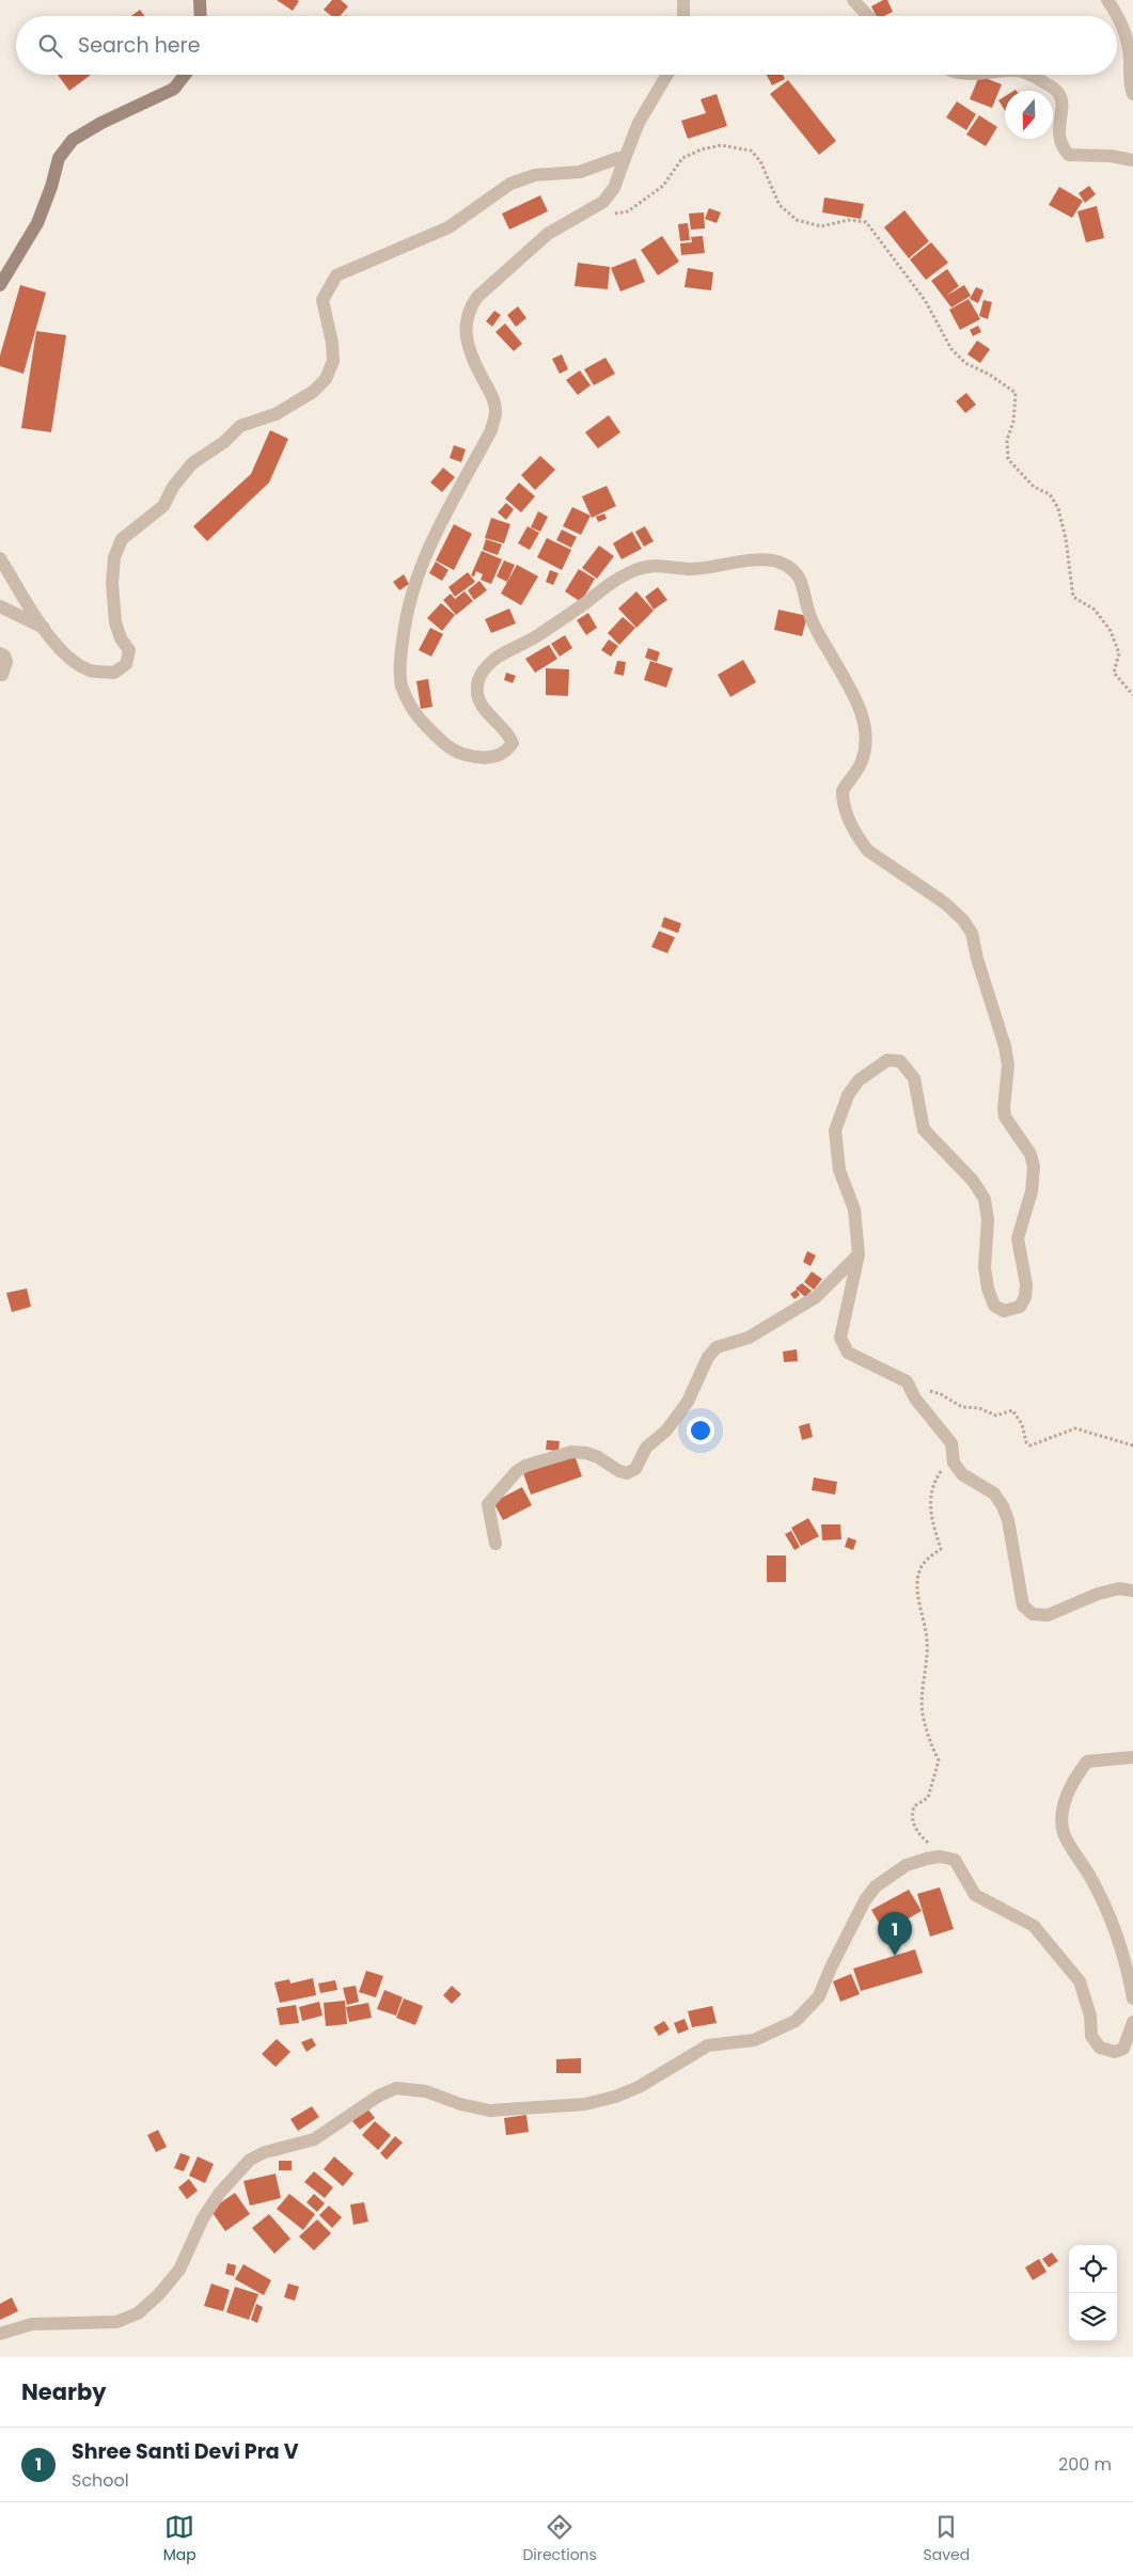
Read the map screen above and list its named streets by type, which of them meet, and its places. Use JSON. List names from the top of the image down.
{
  "north": "bottom",
  "page": {
    "search": "Search here",
    "pins": "1",
    "heading": "Nearby",
    "list": [
      {
        "mark": "1",
        "name": "Shree Santi Devi Pra V",
        "note": "School",
        "value": "200 m"
      }
    ],
    "nav": ["Map", "Directions", "Saved"]
  }
}
